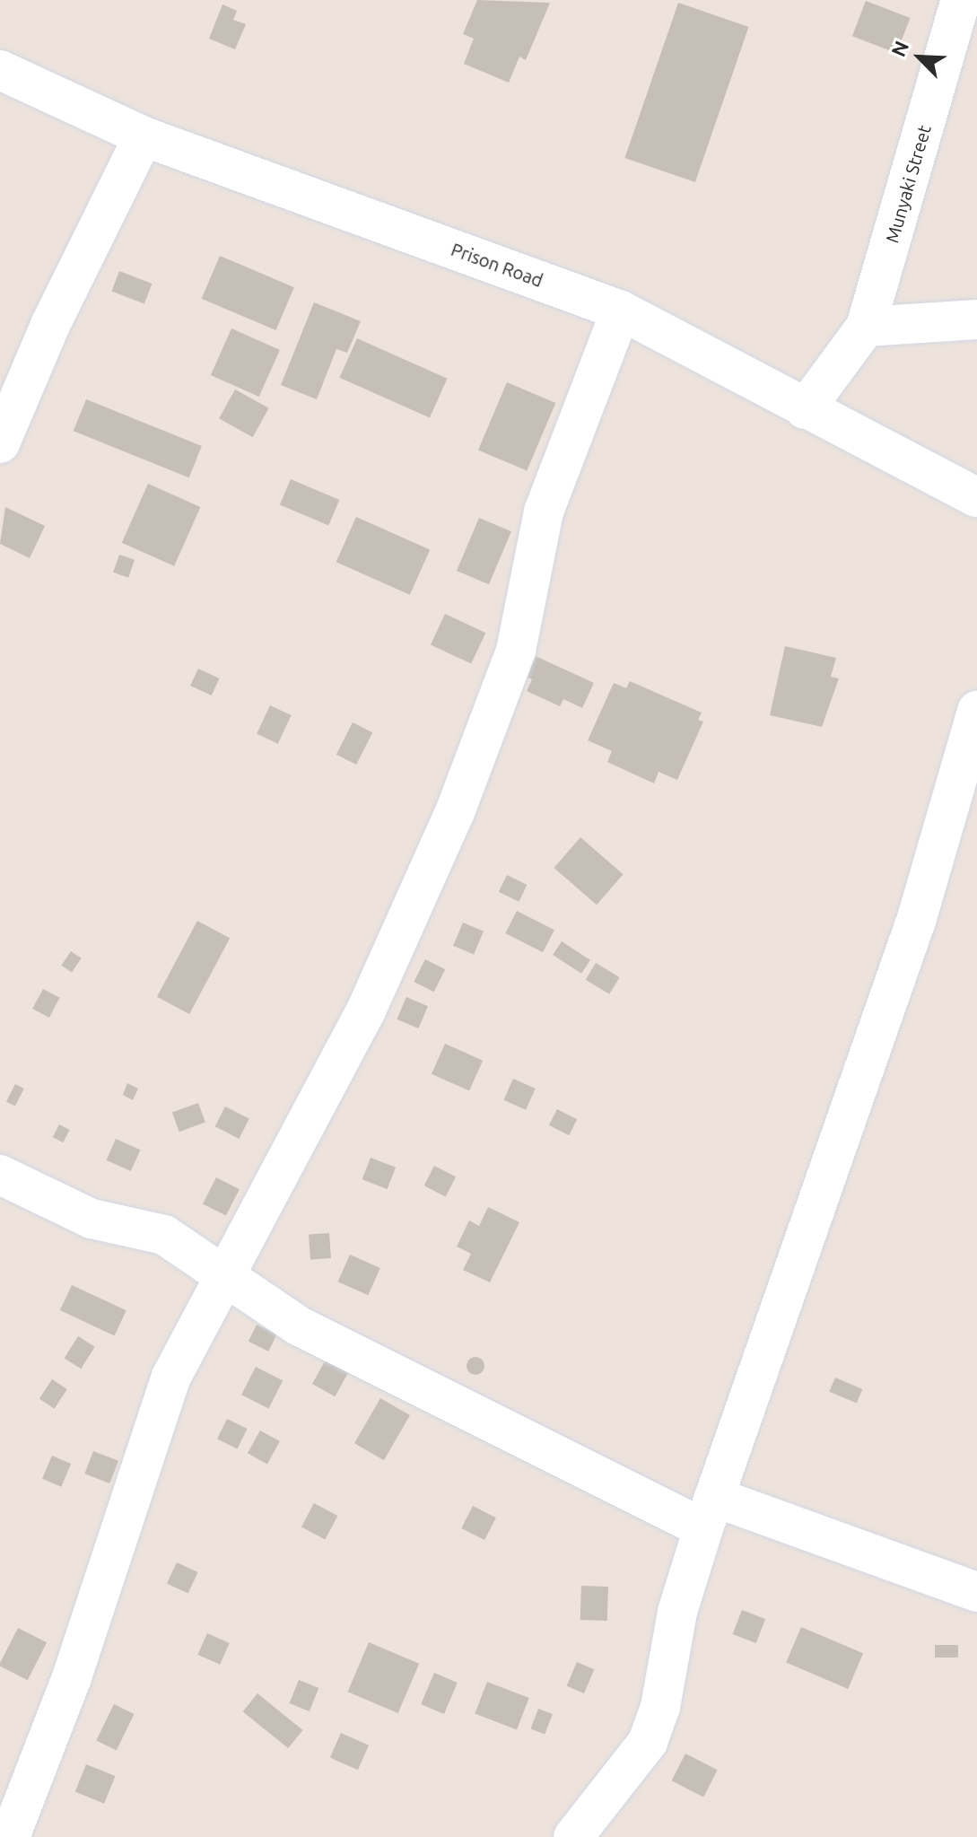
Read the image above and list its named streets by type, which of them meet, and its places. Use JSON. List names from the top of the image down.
{
  "streets": {
    "street": ["Munyaki Street", "Prison Road"]
  },
  "north": "top left"
}
